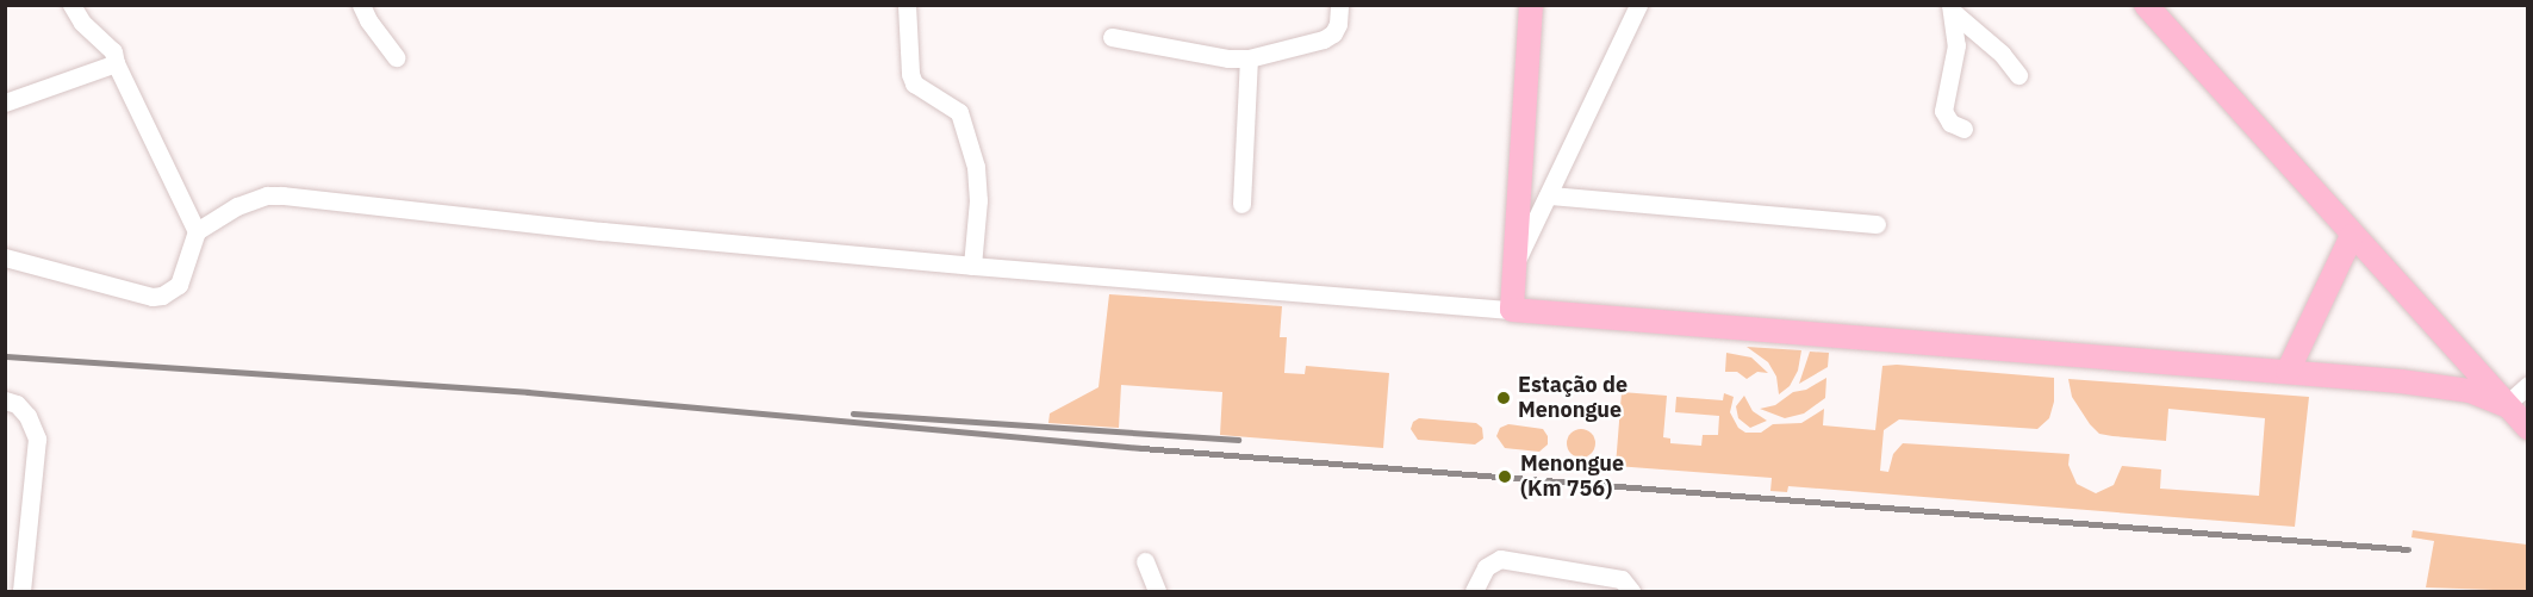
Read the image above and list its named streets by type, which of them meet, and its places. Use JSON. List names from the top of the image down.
{
  "places": ["Estação de Menongue", "Menongue (Km 756)"]
}
